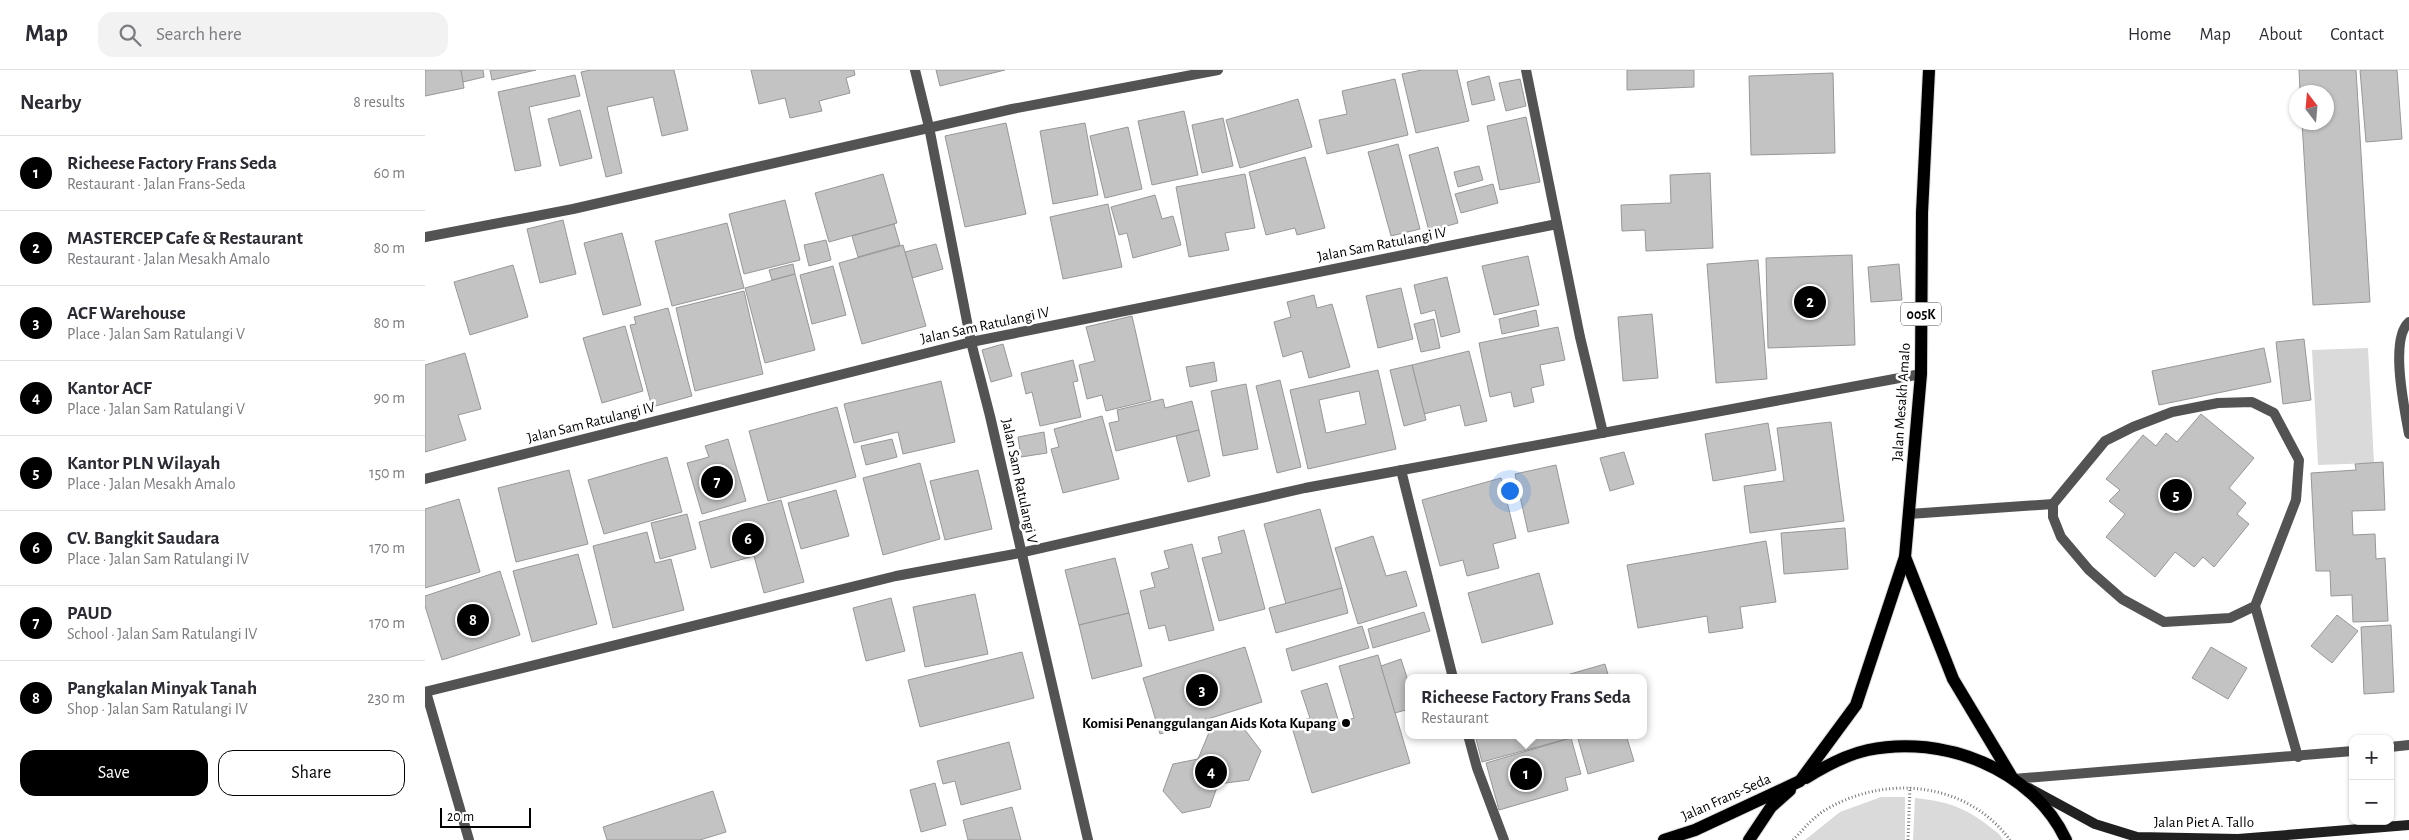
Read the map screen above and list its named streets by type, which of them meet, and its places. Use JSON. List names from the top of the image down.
{
  "streets": {
    "main road": [
      "005K",
      "Jalan Mesakh Amalo",
      "Jalan Frans-Seda",
      "Jalan Piet A. Tallo"
    ],
    "street": ["Jalan Sam Ratulangi IV", "Jalan Sam Ratulangi V"]
  },
  "crossings": [
    ["Jalan Sam Ratulangi IV", "Jalan Sam Ratulangi V"],
    ["Jalan Mesakh Amalo", "Jalan Frans-Seda"],
    ["Jalan Mesakh Amalo", "Jalan Piet A. Tallo"]
  ],
  "places": ["Komisi Penanggulangan Aids Kota Kupang"],
  "scale_bar": "20 m",
  "north": "top",
  "page": {
    "header": "Map",
    "search": "Search here",
    "nav": [
      "Home",
      "Map",
      "About",
      "Contact"
    ],
    "heading": ["Nearby", "8 results"],
    "list": [
      {
        "mark": "1",
        "name": "Richeese Factory Frans Seda",
        "note": "Restaurant · Jalan Frans-Seda",
        "value": "60 m"
      },
      {
        "mark": "2",
        "name": "MASTERCEP Cafe & Restaurant",
        "note": "Restaurant · Jalan Mesakh Amalo",
        "value": "80 m"
      },
      {
        "mark": "3",
        "name": "ACF Warehouse",
        "note": "Place · Jalan Sam Ratulangi V",
        "value": "80 m"
      },
      {
        "mark": "4",
        "name": "Kantor ACF",
        "note": "Place · Jalan Sam Ratulangi V",
        "value": "90 m"
      },
      {
        "mark": "5",
        "name": "Kantor PLN Wilayah",
        "note": "Place · Jalan Mesakh Amalo",
        "value": "150 m"
      },
      {
        "mark": "6",
        "name": "CV. Bangkit Saudara",
        "note": "Place · Jalan Sam Ratulangi IV",
        "value": "170 m"
      },
      {
        "mark": "7",
        "name": "PAUD",
        "note": "School · Jalan Sam Ratulangi IV",
        "value": "170 m"
      },
      {
        "mark": "8",
        "name": "Pangkalan Minyak Tanah",
        "note": "Shop · Jalan Sam Ratulangi IV",
        "value": "230 m"
      }
    ],
    "pins": [
      "2",
      "7",
      "5",
      "6",
      "8",
      "3",
      "4",
      "1"
    ],
    "popup": ["Richeese Factory Frans Seda", "Restaurant"],
    "buttons": ["Save", "Share"],
    "map_buttons": ["+", "−"],
    "scale": "20 m"
  }
}
